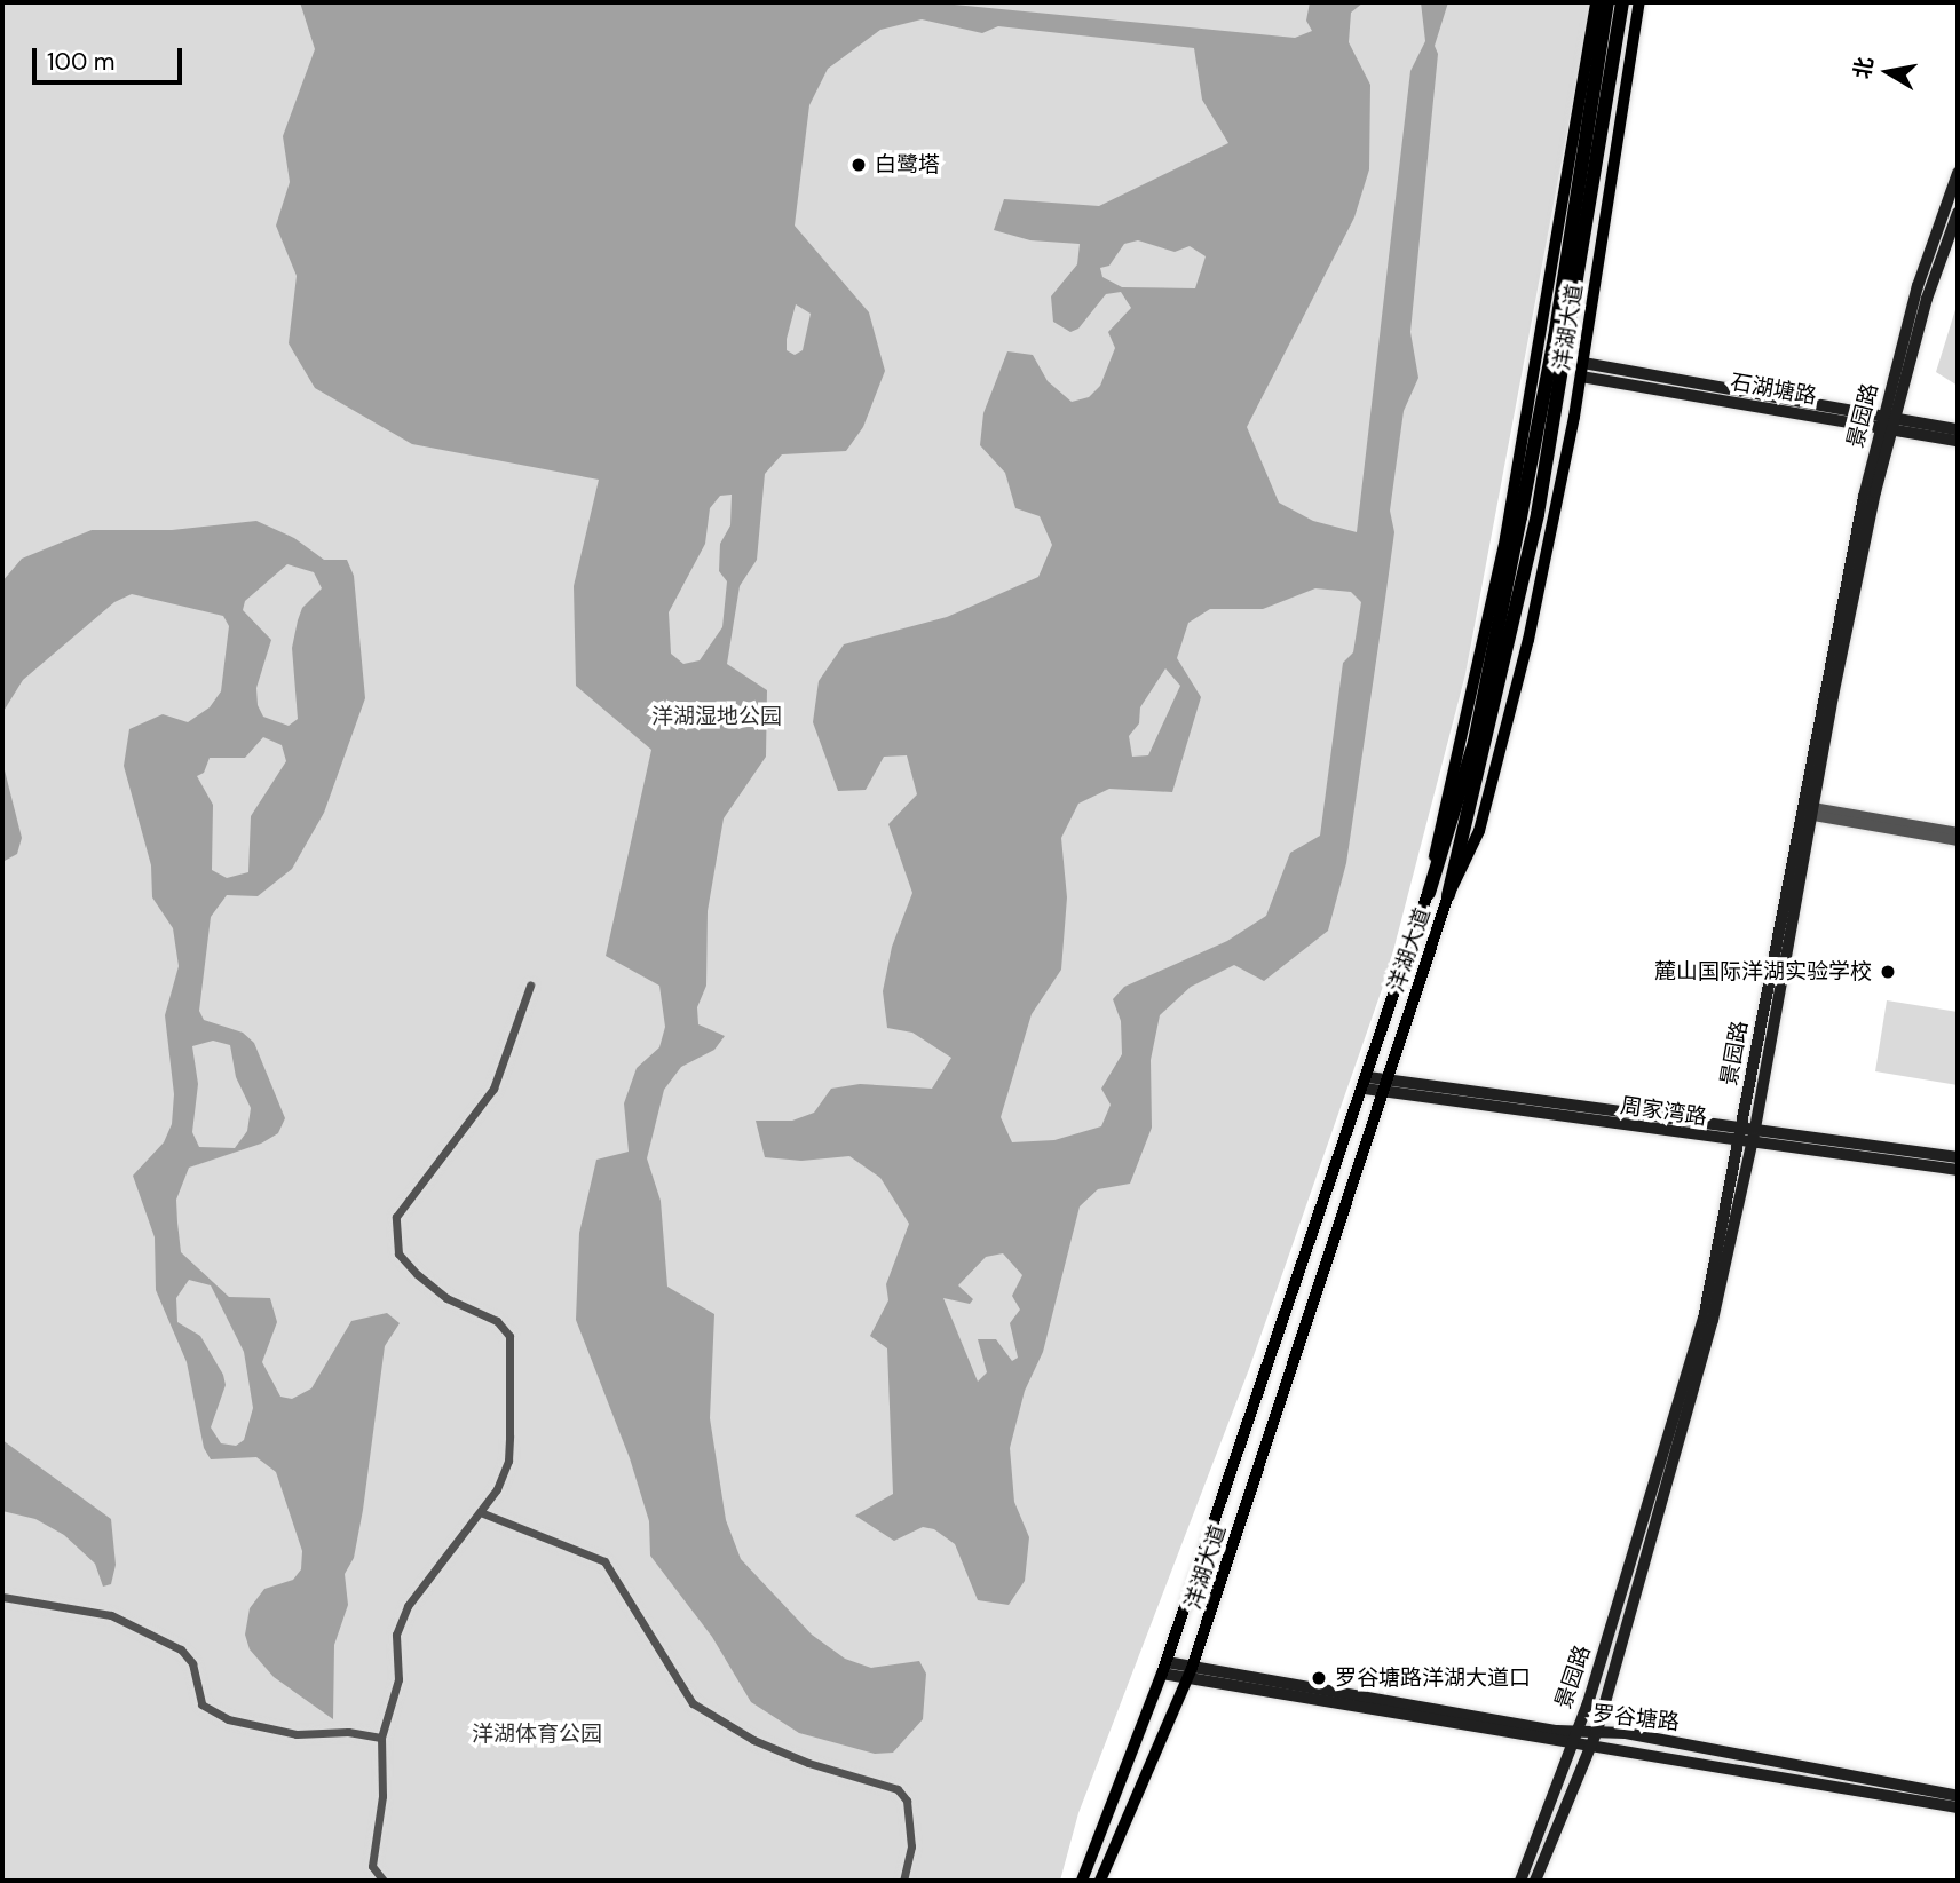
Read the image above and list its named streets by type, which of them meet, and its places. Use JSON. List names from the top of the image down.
{
  "streets": {
    "main road": [
      "洋湖大道",
      "石湖塘路",
      "景园路",
      "周家湾路",
      "罗谷塘路"
    ]
  },
  "crossings": [
    ["洋湖大道", "石湖塘路"],
    ["洋湖大道", "周家湾路"],
    ["洋湖大道", "罗谷塘路"],
    ["石湖塘路", "景园路"],
    ["景园路", "周家湾路"],
    ["景园路", "罗谷塘路"]
  ],
  "parks": ["洋湖湿地公园", "洋湖体育公园"],
  "places": ["白鹭塔", "麓山国际洋湖实验学校", "罗谷塘路洋湖大道口"],
  "scale_bar": "100 m",
  "north": "left"
}
